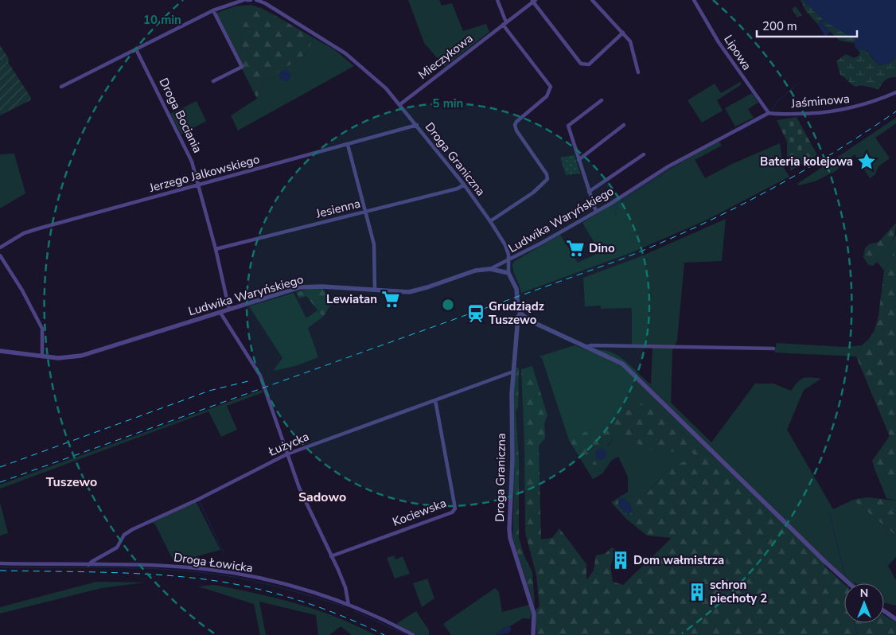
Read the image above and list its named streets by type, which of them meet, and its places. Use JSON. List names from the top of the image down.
{
  "streets": {
    "street": [
      "Lipowa",
      "Mieczykowa",
      "Jaśminowa",
      "Droga Bociania",
      "Droga Graniczna",
      "Jerzego Jalkowskiego",
      "Jesienna",
      "Ludwika Waryńskiego",
      "Łużycka",
      "Kociewska",
      "Droga Łowicka"
    ]
  },
  "crossings": [
    ["Lipowa", "Jaśminowa"],
    ["Lipowa", "Ludwika Waryńskiego"],
    ["Mieczykowa", "Droga Graniczna"],
    ["Jaśminowa", "Ludwika Waryńskiego"],
    ["Droga Bociania", "Jerzego Jalkowskiego"],
    ["Droga Bociania", "Jesienna"],
    ["Droga Bociania", "Ludwika Waryńskiego"],
    ["Droga Graniczna", "Jerzego Jalkowskiego"],
    ["Droga Graniczna", "Jesienna"],
    ["Droga Graniczna", "Ludwika Waryńskiego"],
    ["Droga Graniczna", "Łużycka"],
    ["Łużycka", "Kociewska"],
    ["Łużycka", "Droga Łowicka"]
  ],
  "districts": ["Tuszewo", "Sadowo"],
  "places": {
    "place": ["Bateria kolejowa"],
    "supermarket": ["Dino", "Lewiatan"],
    "station": ["Grudziądz Tuszewo"],
    "building": ["Dom wałmistrza", "schron piechoty 2"]
  },
  "scale_bar": "200 m",
  "north": "top",
  "rings": ["10 min", "5 min"]
}
